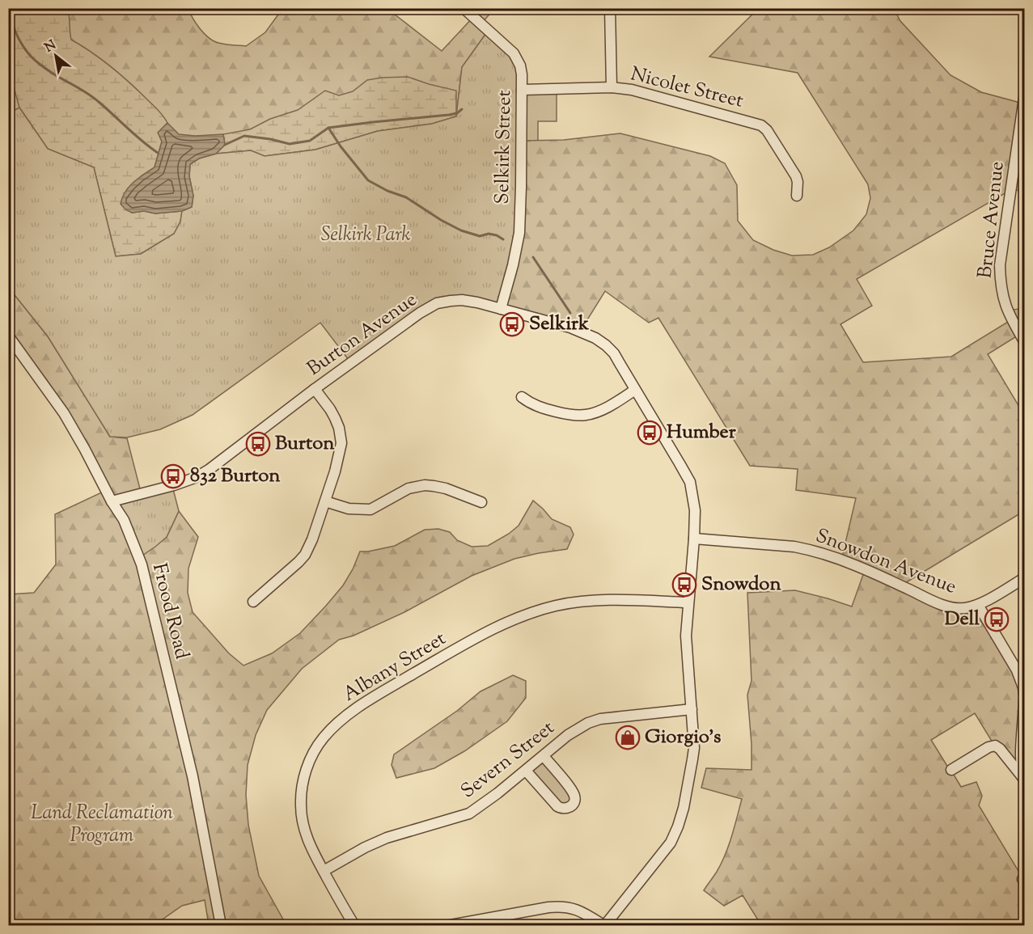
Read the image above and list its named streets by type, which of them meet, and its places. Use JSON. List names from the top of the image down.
{
  "streets": {
    "street": [
      "Nicolet Street",
      "Selkirk Street",
      "Bruce Avenue",
      "Burton Avenue",
      "Snowdon Avenue",
      "Frood Road",
      "Albany Street",
      "Severn Street"
    ]
  },
  "crossings": [
    ["Nicolet Street", "Selkirk Street"],
    ["Selkirk Street", "Burton Avenue"],
    ["Burton Avenue", "Snowdon Avenue"],
    ["Burton Avenue", "Frood Road"],
    ["Burton Avenue", "Albany Street"],
    ["Burton Avenue", "Severn Street"],
    ["Albany Street", "Severn Street"]
  ],
  "parks": ["Selkirk Park", "Land Reclamation Program"],
  "places": {
    "bus stop": [
      "Selkirk",
      "Humber",
      "Burton",
      "832 Burton",
      "Snowdon",
      "Dell"
    ],
    "shop": ["Giorgio's"]
  },
  "north": "top left"
}
